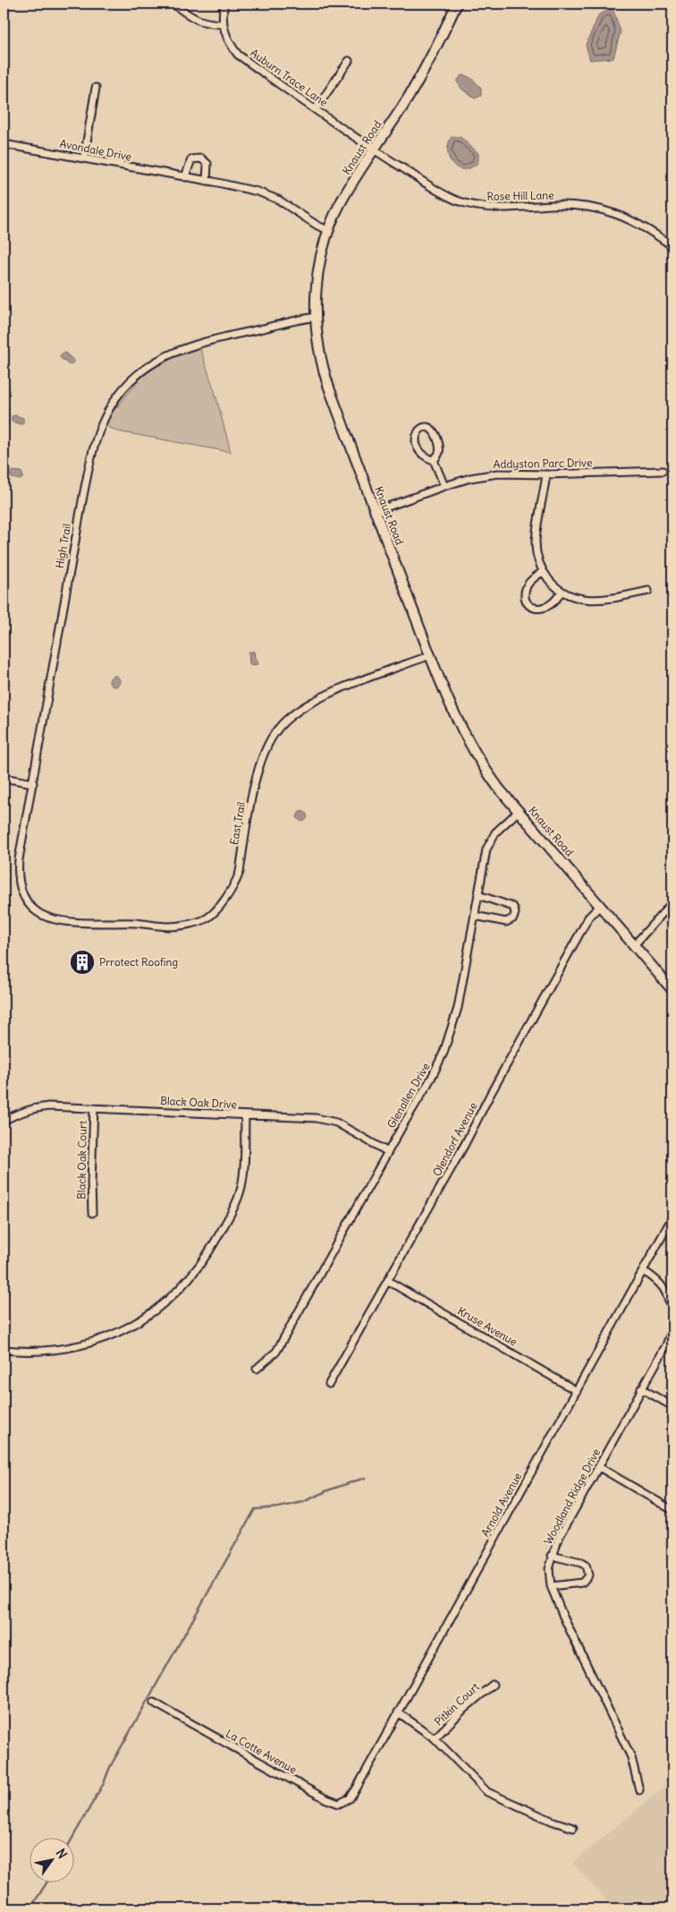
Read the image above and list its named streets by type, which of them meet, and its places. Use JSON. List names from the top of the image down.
{
  "streets": {
    "main road": ["Knaust Road"],
    "street": [
      "Auburn Trace Lane",
      "Avondale Drive",
      "Rose Hill Lane",
      "Addyston Parc Drive",
      "High Trail",
      "East Trail",
      "Glenallen Drive",
      "Black Oak Drive",
      "Olendorf Avenue",
      "Black Oak Court",
      "Kruse Avenue",
      "Woodland Ridge Drive",
      "Arnold Avenue",
      "Pitkin Court",
      "La Cotte Avenue"
    ]
  },
  "crossings": [
    ["Auburn Trace Lane", "Knaust Road"],
    ["Auburn Trace Lane", "Rose Hill Lane"],
    ["Knaust Road", "Avondale Drive"],
    ["Knaust Road", "Rose Hill Lane"],
    ["Knaust Road", "Addyston Parc Drive"],
    ["Knaust Road", "High Trail"],
    ["Knaust Road", "East Trail"],
    ["Knaust Road", "Glenallen Drive"],
    ["Knaust Road", "Olendorf Avenue"],
    ["High Trail", "East Trail"],
    ["Glenallen Drive", "Black Oak Drive"],
    ["Black Oak Drive", "Black Oak Court"],
    ["Olendorf Avenue", "Kruse Avenue"],
    ["Kruse Avenue", "Arnold Avenue"],
    ["Woodland Ridge Drive", "Arnold Avenue"],
    ["Arnold Avenue", "La Cotte Avenue"]
  ],
  "places": {
    "building": ["Prrotect Roofing"]
  },
  "north": "top right"
}
